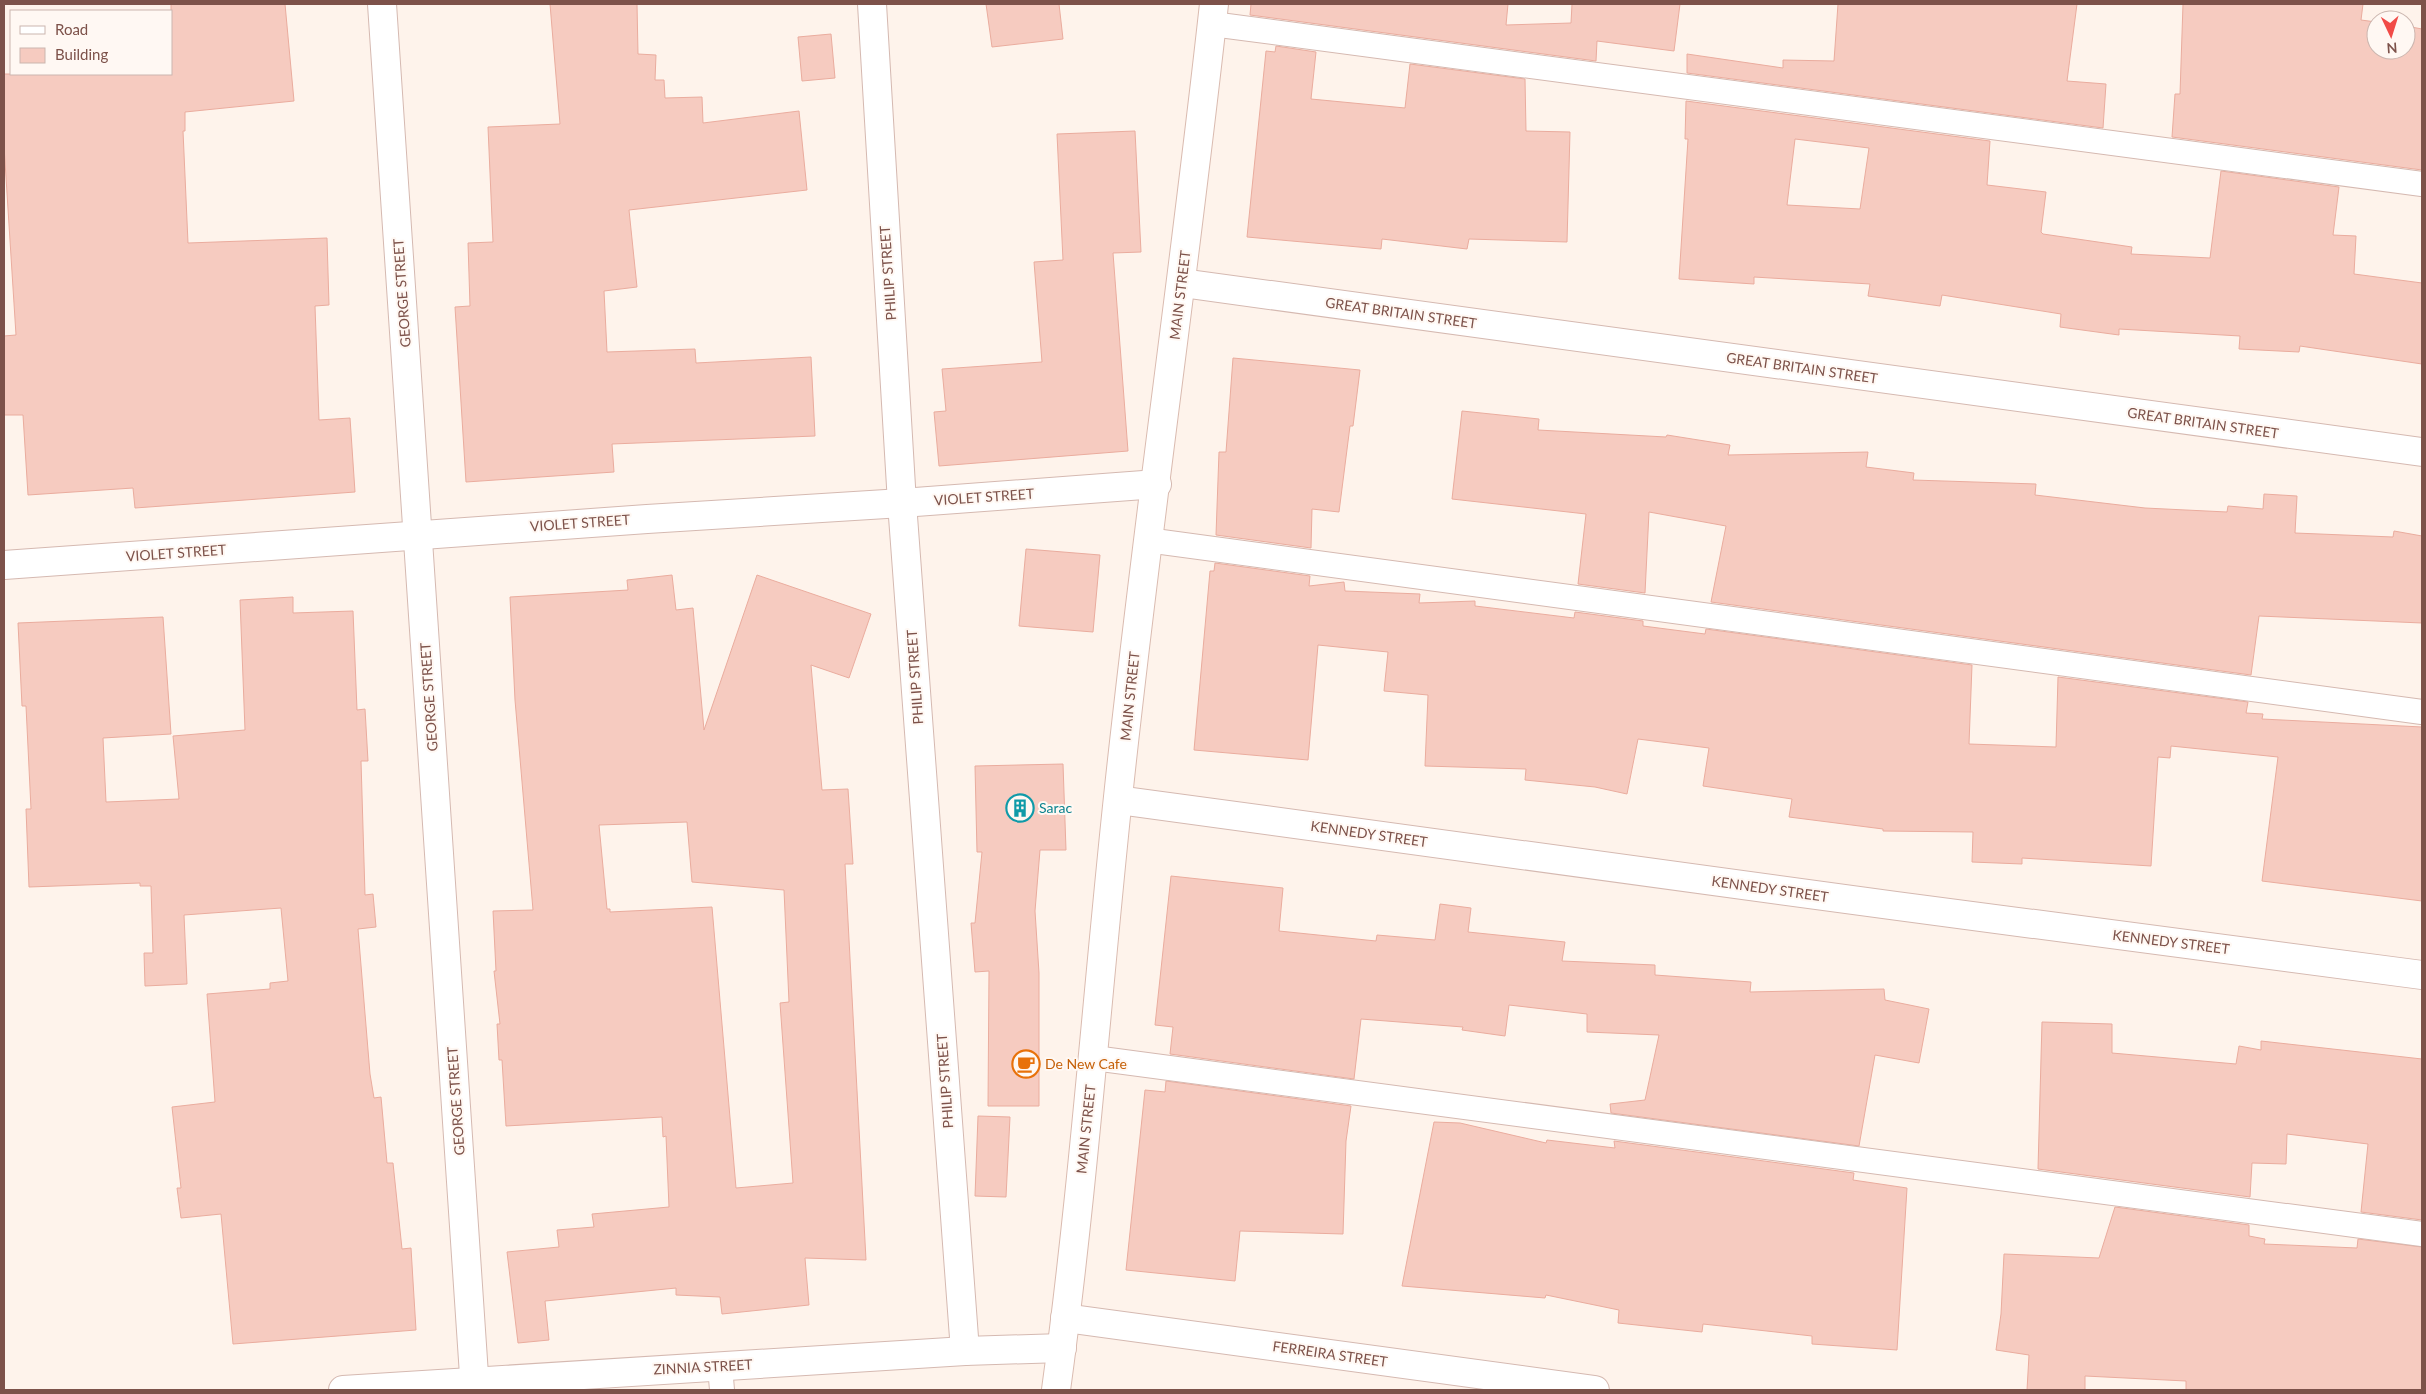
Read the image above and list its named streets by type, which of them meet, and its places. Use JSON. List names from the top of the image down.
{
  "streets": {
    "street": [
      "PHILIP STREET",
      "GEORGE STREET",
      "MAIN STREET",
      "GREAT BRITAIN STREET",
      "VIOLET STREET",
      "KENNEDY STREET",
      "FERREIRA STREET",
      "ZINNIA STREET"
    ]
  },
  "crossings": [
    ["PHILIP STREET", "VIOLET STREET"],
    ["PHILIP STREET", "ZINNIA STREET"],
    ["GEORGE STREET", "VIOLET STREET"],
    ["GEORGE STREET", "ZINNIA STREET"],
    ["MAIN STREET", "GREAT BRITAIN STREET"],
    ["MAIN STREET", "VIOLET STREET"],
    ["MAIN STREET", "KENNEDY STREET"],
    ["MAIN STREET", "FERREIRA STREET"],
    ["MAIN STREET", "ZINNIA STREET"]
  ],
  "places": {
    "building": ["Sarac"],
    "cafe": ["De New Cafe"]
  },
  "legend": ["Road", "Building"],
  "north": "bottom"
}
